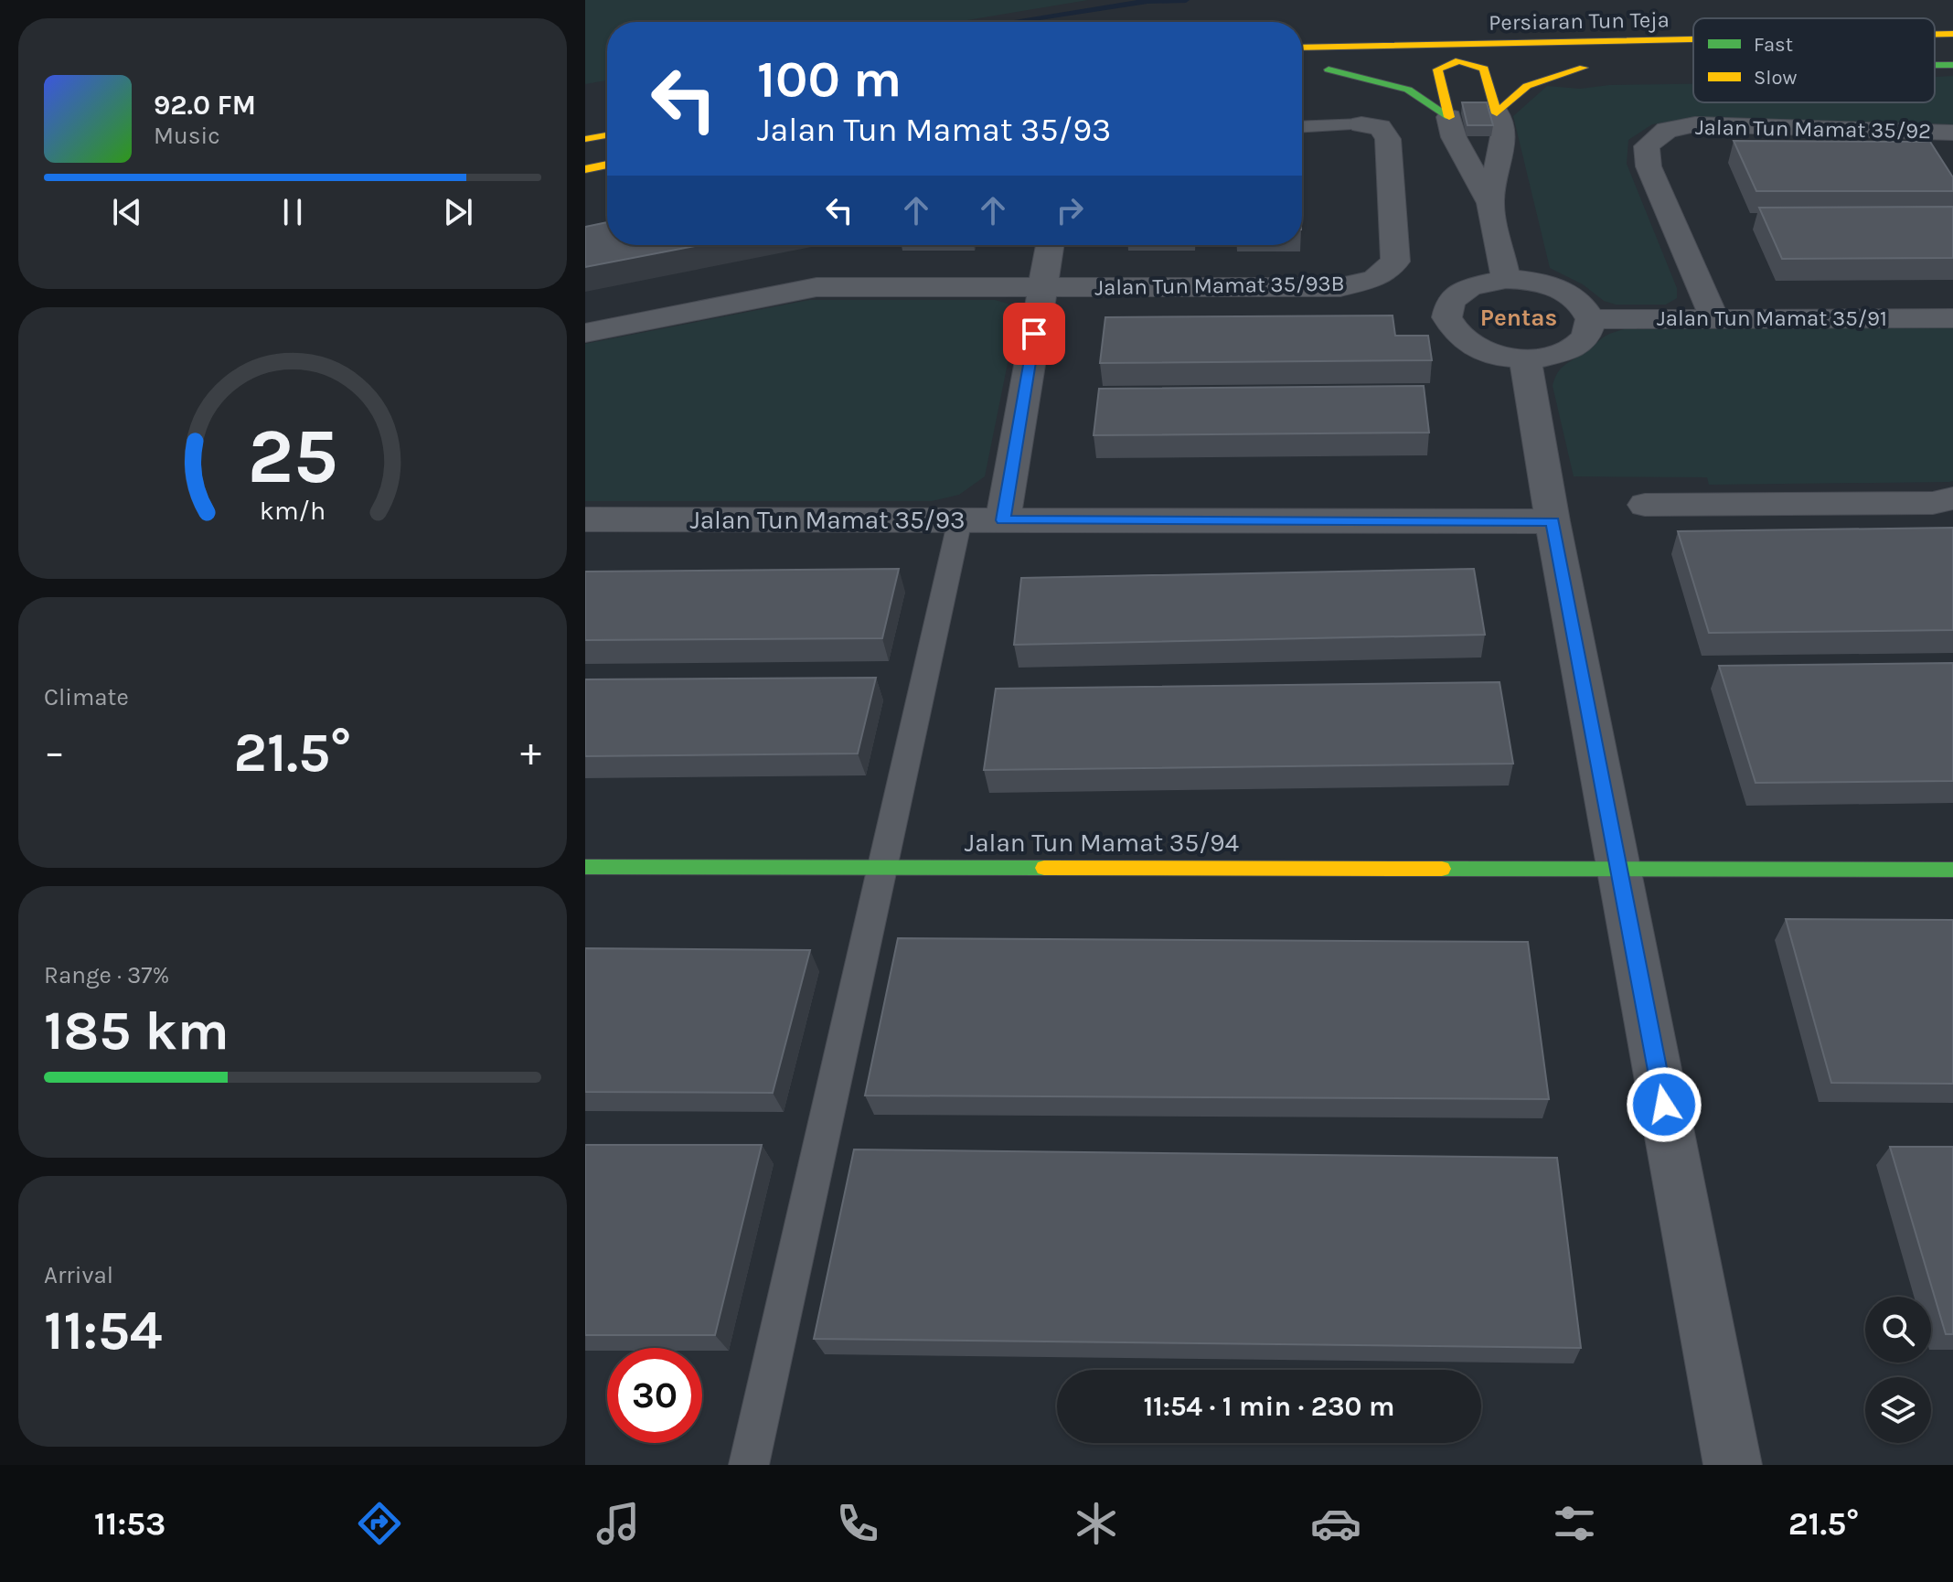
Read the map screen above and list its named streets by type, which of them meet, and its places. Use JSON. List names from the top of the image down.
{
  "streets": {
    "main road": ["Persiaran Tun Teja", "Jalan Tun Mamat 35/94"],
    "street": [
      "Jalan Tun Mamat 35/92",
      "Jalan Tun Mamat 35/93B",
      "Jalan Tun Mamat 35/91",
      "Jalan Tun Mamat 35/93"
    ]
  },
  "crossings": [
    ["Jalan Tun Mamat 35/92", "Jalan Tun Mamat 35/91"]
  ],
  "districts": ["Pentas"],
  "legend": ["Fast", "Slow"],
  "page": {
    "turn": ["100 m", "Jalan Tun Mamat 35/93"],
    "song": ["92.0 FM", "Music"],
    "tile": [
      "Climate",
      ["Range · 37%", "185 km"],
      ["Arrival", "11:54"]
    ],
    "heat": ["−", "21.5°", "+"],
    "limit": "30",
    "trip": "11:54 · 1 min · 230 m",
    "tabs": ["11:53", "21.5°"],
    "gauge": ["25", "km/h"]
  }
}
